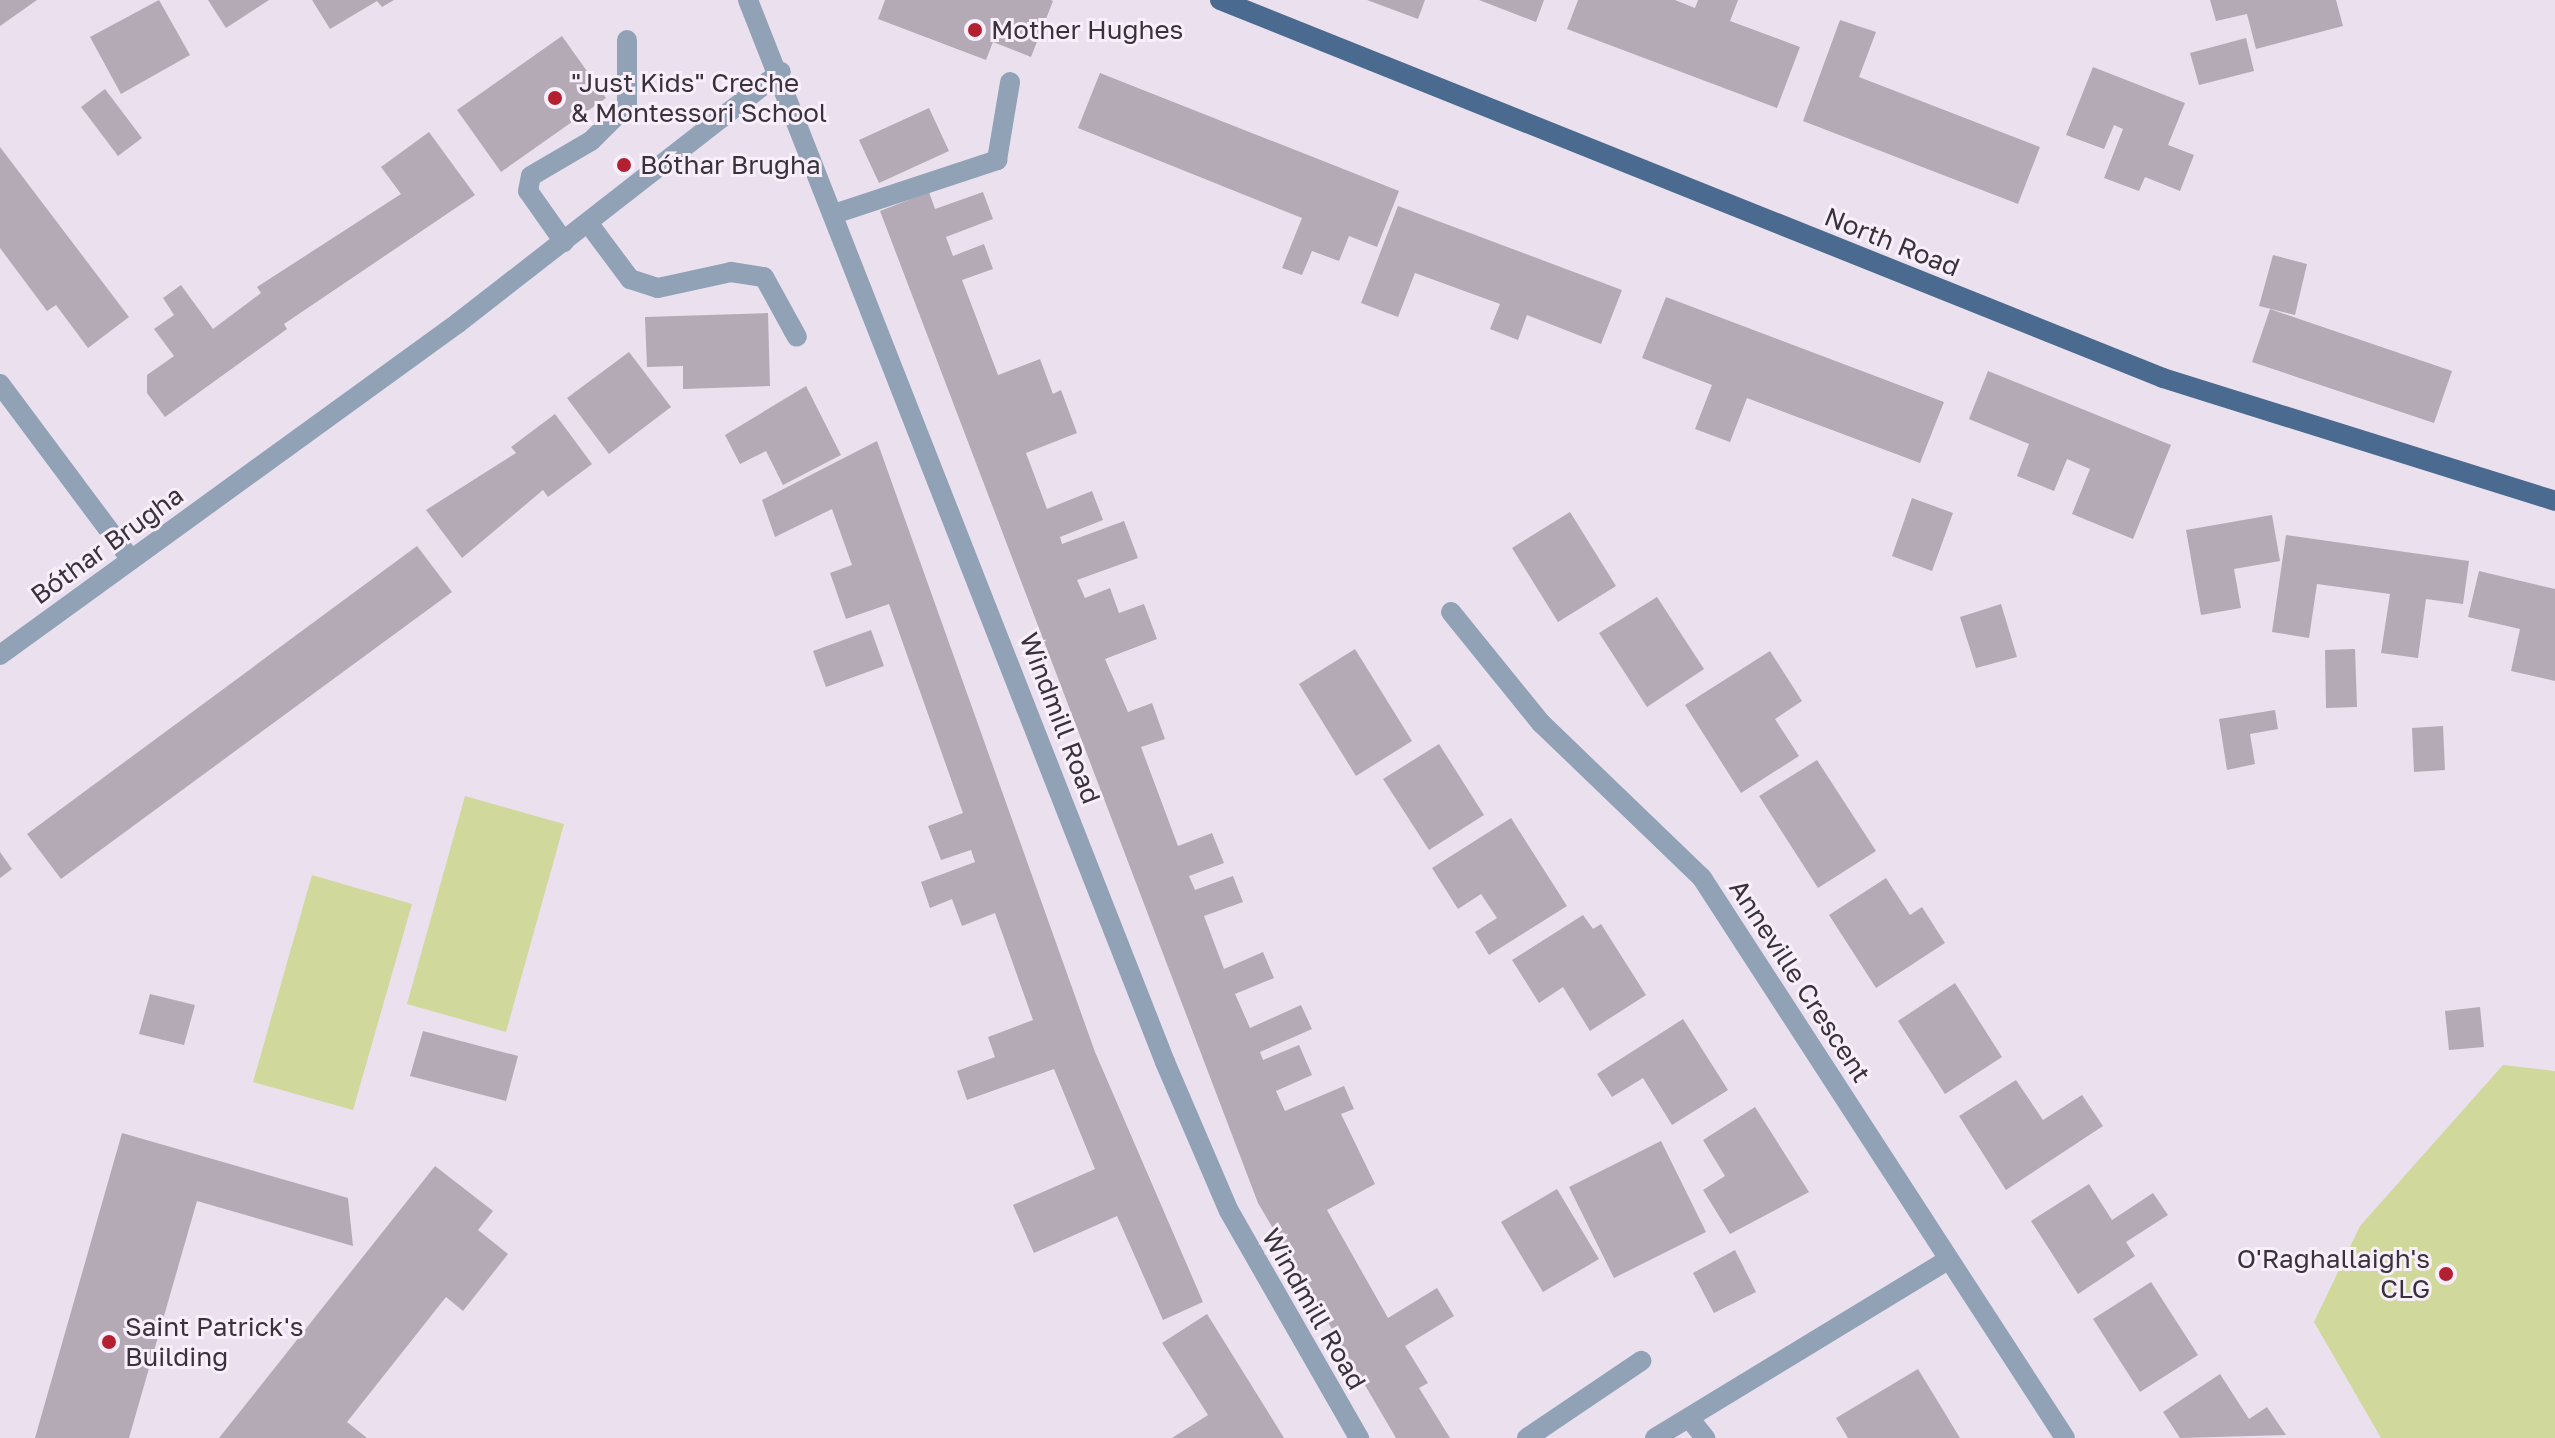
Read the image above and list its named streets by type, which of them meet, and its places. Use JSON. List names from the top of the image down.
{
  "streets": {
    "main road": ["North Road"],
    "street": ["Bóthar Brugha", "Windmill Road", "Anneville Crescent"]
  },
  "crossings": [
    ["Bóthar Brugha", "Windmill Road"]
  ],
  "places": [
    "Mother Hughes",
    "\"Just Kids\" Creche & Montessori School",
    "Bóthar Brugha",
    "O'Raghallaigh's CLG",
    "Saint Patrick's Building"
  ]
}
